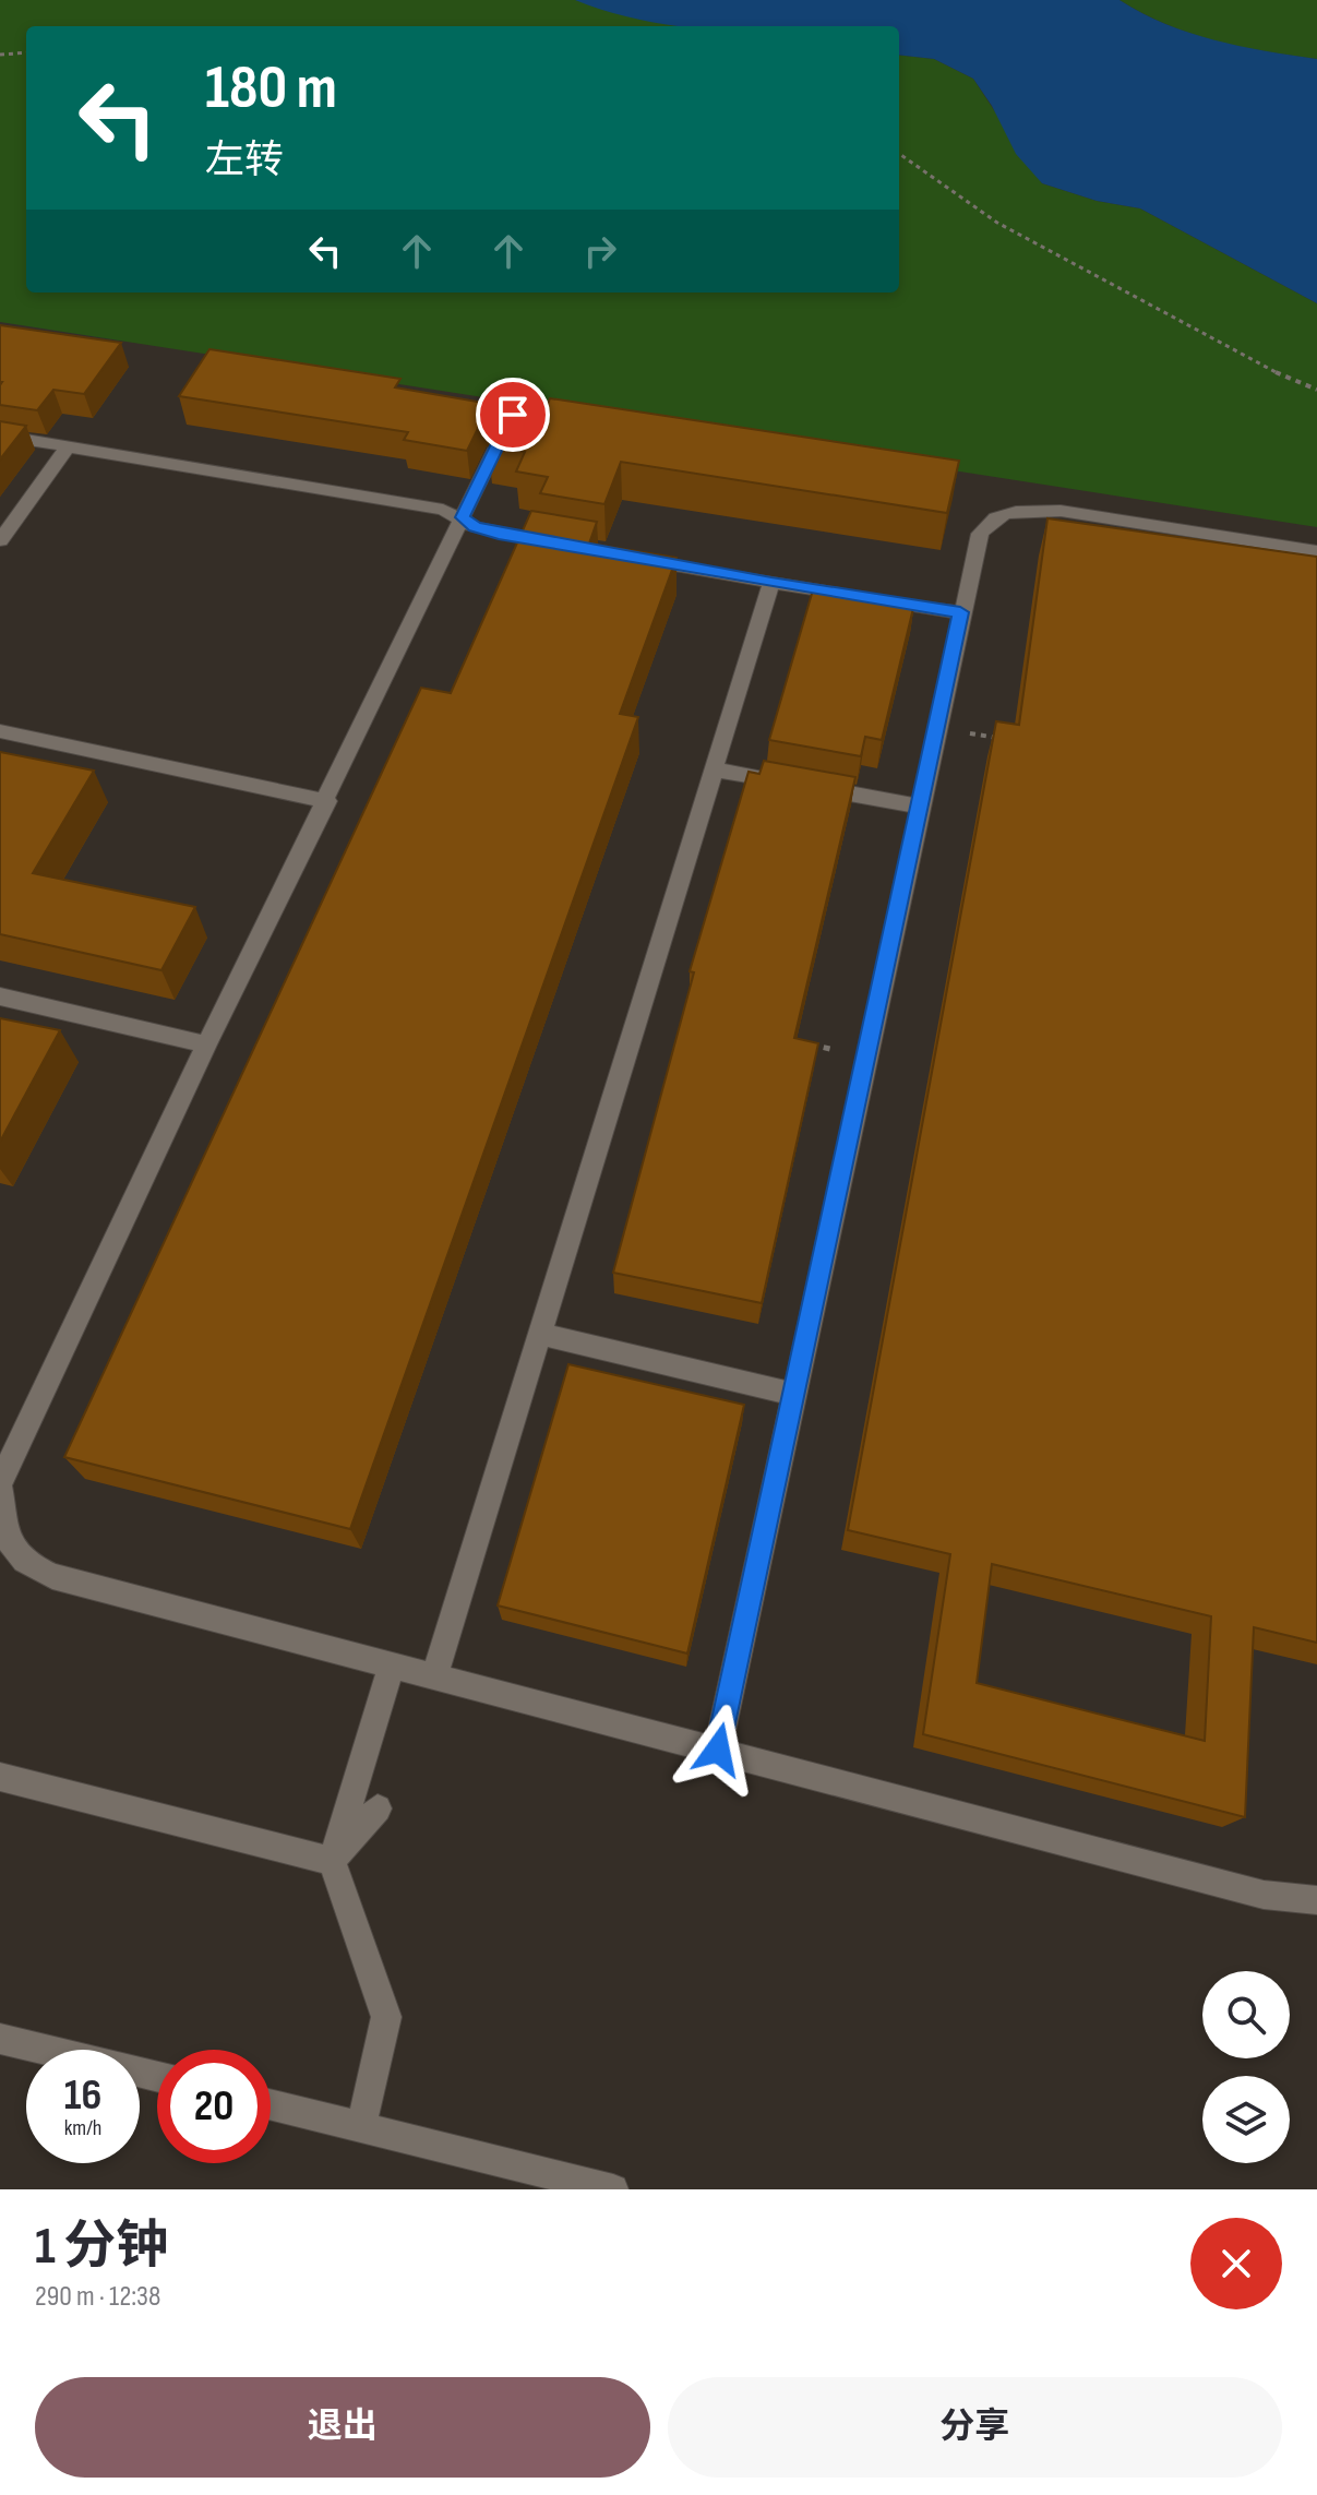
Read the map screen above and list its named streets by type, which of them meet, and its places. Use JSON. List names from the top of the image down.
{
  "page": {
    "turn": ["180 m", "左转"],
    "speed": "16 km/h",
    "limit": "20",
    "heading": ["1 分钟", "290 m · 12:38"],
    "buttons": ["退出", "分享"]
  }
}
